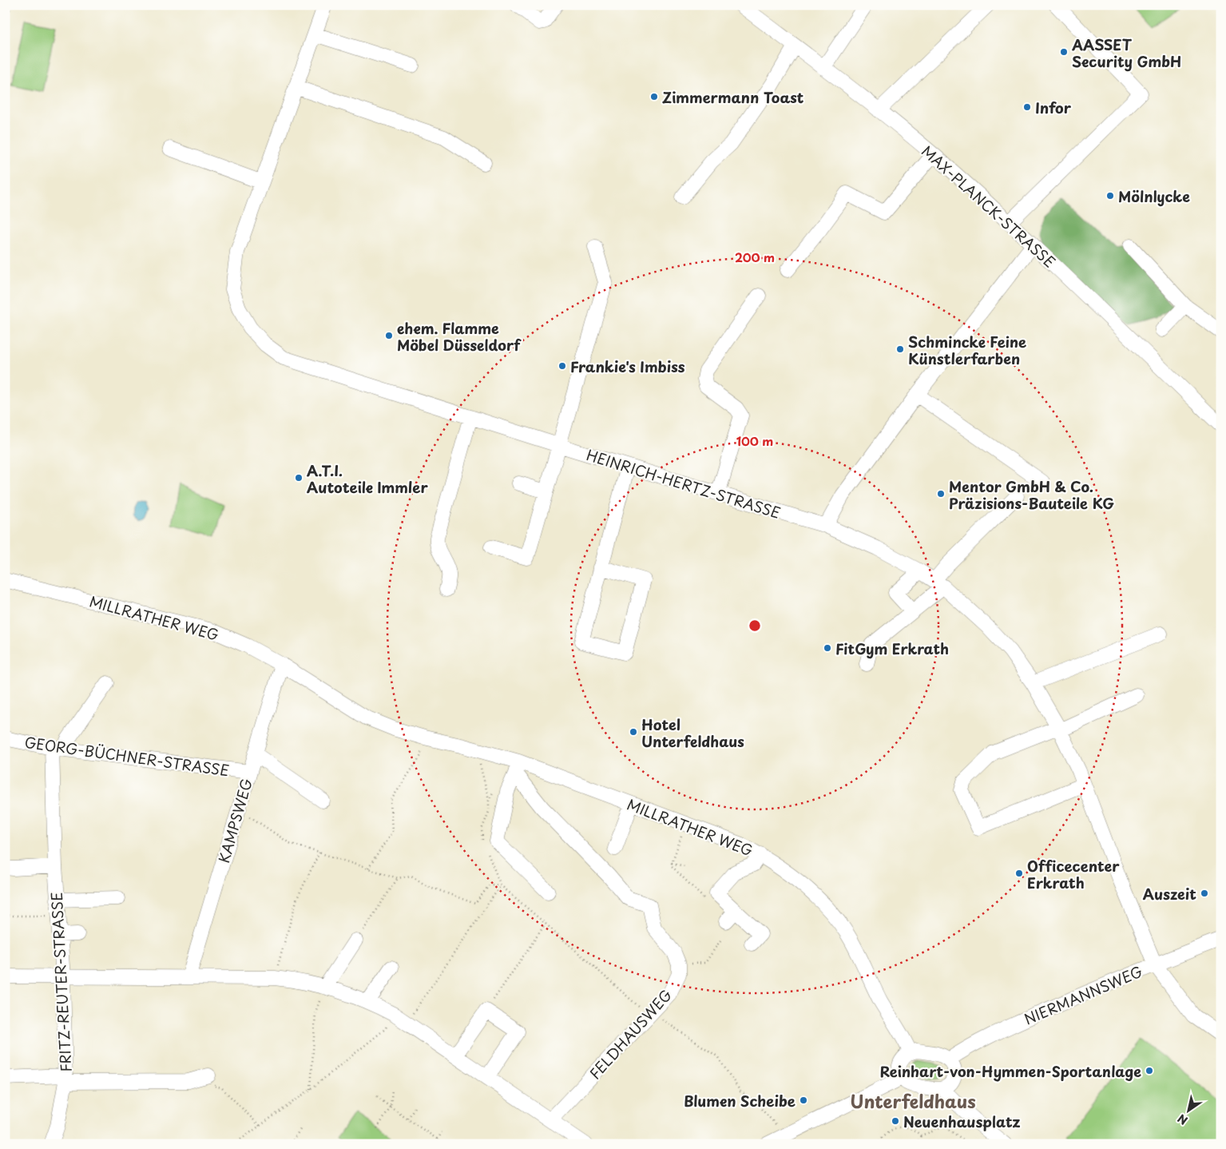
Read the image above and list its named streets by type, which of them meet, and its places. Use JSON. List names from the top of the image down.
{
  "streets": {
    "street": [
      "MAX-PLANCK-STRASSE",
      "HEINRICH-HERTZ-STRASSE",
      "MILLRATHER WEG",
      "GEORG-BÜCHNER-STRASSE",
      "KAMPSWEG",
      "FRITZ-REUTER-STRASSE",
      "NIERMANNSWEG",
      "FELDHAUSWEG"
    ]
  },
  "crossings": [
    ["HEINRICH-HERTZ-STRASSE", "NIERMANNSWEG"],
    ["MILLRATHER WEG", "KAMPSWEG"],
    ["MILLRATHER WEG", "NIERMANNSWEG"],
    ["GEORG-BÜCHNER-STRASSE", "KAMPSWEG"],
    ["GEORG-BÜCHNER-STRASSE", "FRITZ-REUTER-STRASSE"]
  ],
  "districts": ["Unterfeldhaus"],
  "places": [
    "AASSET Security GmbH",
    "Zimmermann Toast",
    "Infor",
    "Mölnlycke",
    "ehem. Flamme Möbel Düsseldorf",
    "Schmincke Feine Künstlerfarben",
    "Frankie's Imbiss",
    "A.T.I. Autoteile Immler",
    "Mentor GmbH & Co. Präzisions-Bauteile KG",
    "FitGym Erkrath",
    "Hotel Unterfeldhaus",
    "Officecenter Erkrath",
    "Auszeit",
    "Reinhart-von-Hymmen-Sportanlage",
    "Blumen Scheibe",
    "Neuenhausplatz"
  ],
  "north": "bottom left",
  "rings": ["200 m", "100 m"]
}
